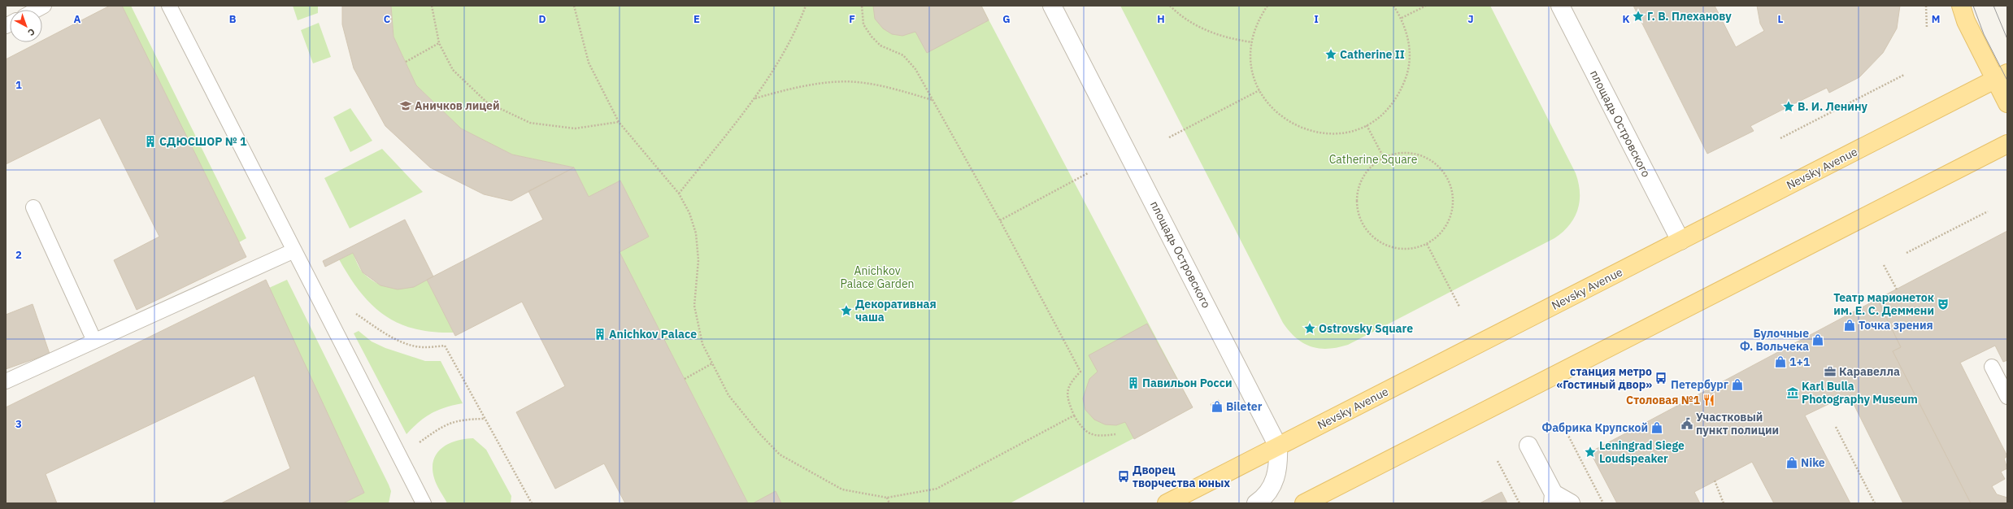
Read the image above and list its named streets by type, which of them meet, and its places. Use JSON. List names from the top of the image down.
{
  "streets": {
    "main road": ["Nevsky Avenue"],
    "street": ["площадь Островского"]
  },
  "crossings": [
    ["площадь Островского", "Nevsky Avenue"]
  ],
  "parks": ["Catherine Square", "Anichkov Palace Garden"],
  "places": {
    "place": [
      "Г. В. Плеханову",
      "Catherine II",
      "В. И. Ленину",
      "Декоративная чаша",
      "Ostrovsky Square",
      "Leningrad Siege Loudspeaker"
    ],
    "school or university": ["Аничков лицей"],
    "building": ["СДЮCШОР № 1", "Anichkov Palace", "Павильон Росси"],
    "theatre": ["Театр марионеток им. Е. С. Деммени"],
    "shop": [
      "Точка зрения",
      "Булочные Ф. Вольчека",
      "1+1",
      "Петербург",
      "Bileter",
      "Фабрика Крупской",
      "Nike"
    ],
    "office": ["Каравелла"],
    "bus stop": ["станция метро «Гостиный двор»", "Дворец творчества юных"],
    "museum": ["Karl Bulla Photography Museum"],
    "restaurant": ["Столовая №1"],
    "public building": ["Участковый пункт полиции"]
  },
  "north": "bottom right",
  "grid": {
    "columns": [
      "A",
      "B",
      "C",
      "D",
      "E",
      "F",
      "G",
      "H",
      "I",
      "J",
      "K",
      "L",
      "M"
    ],
    "rows": ["1", "2", "3"]
  }
}
